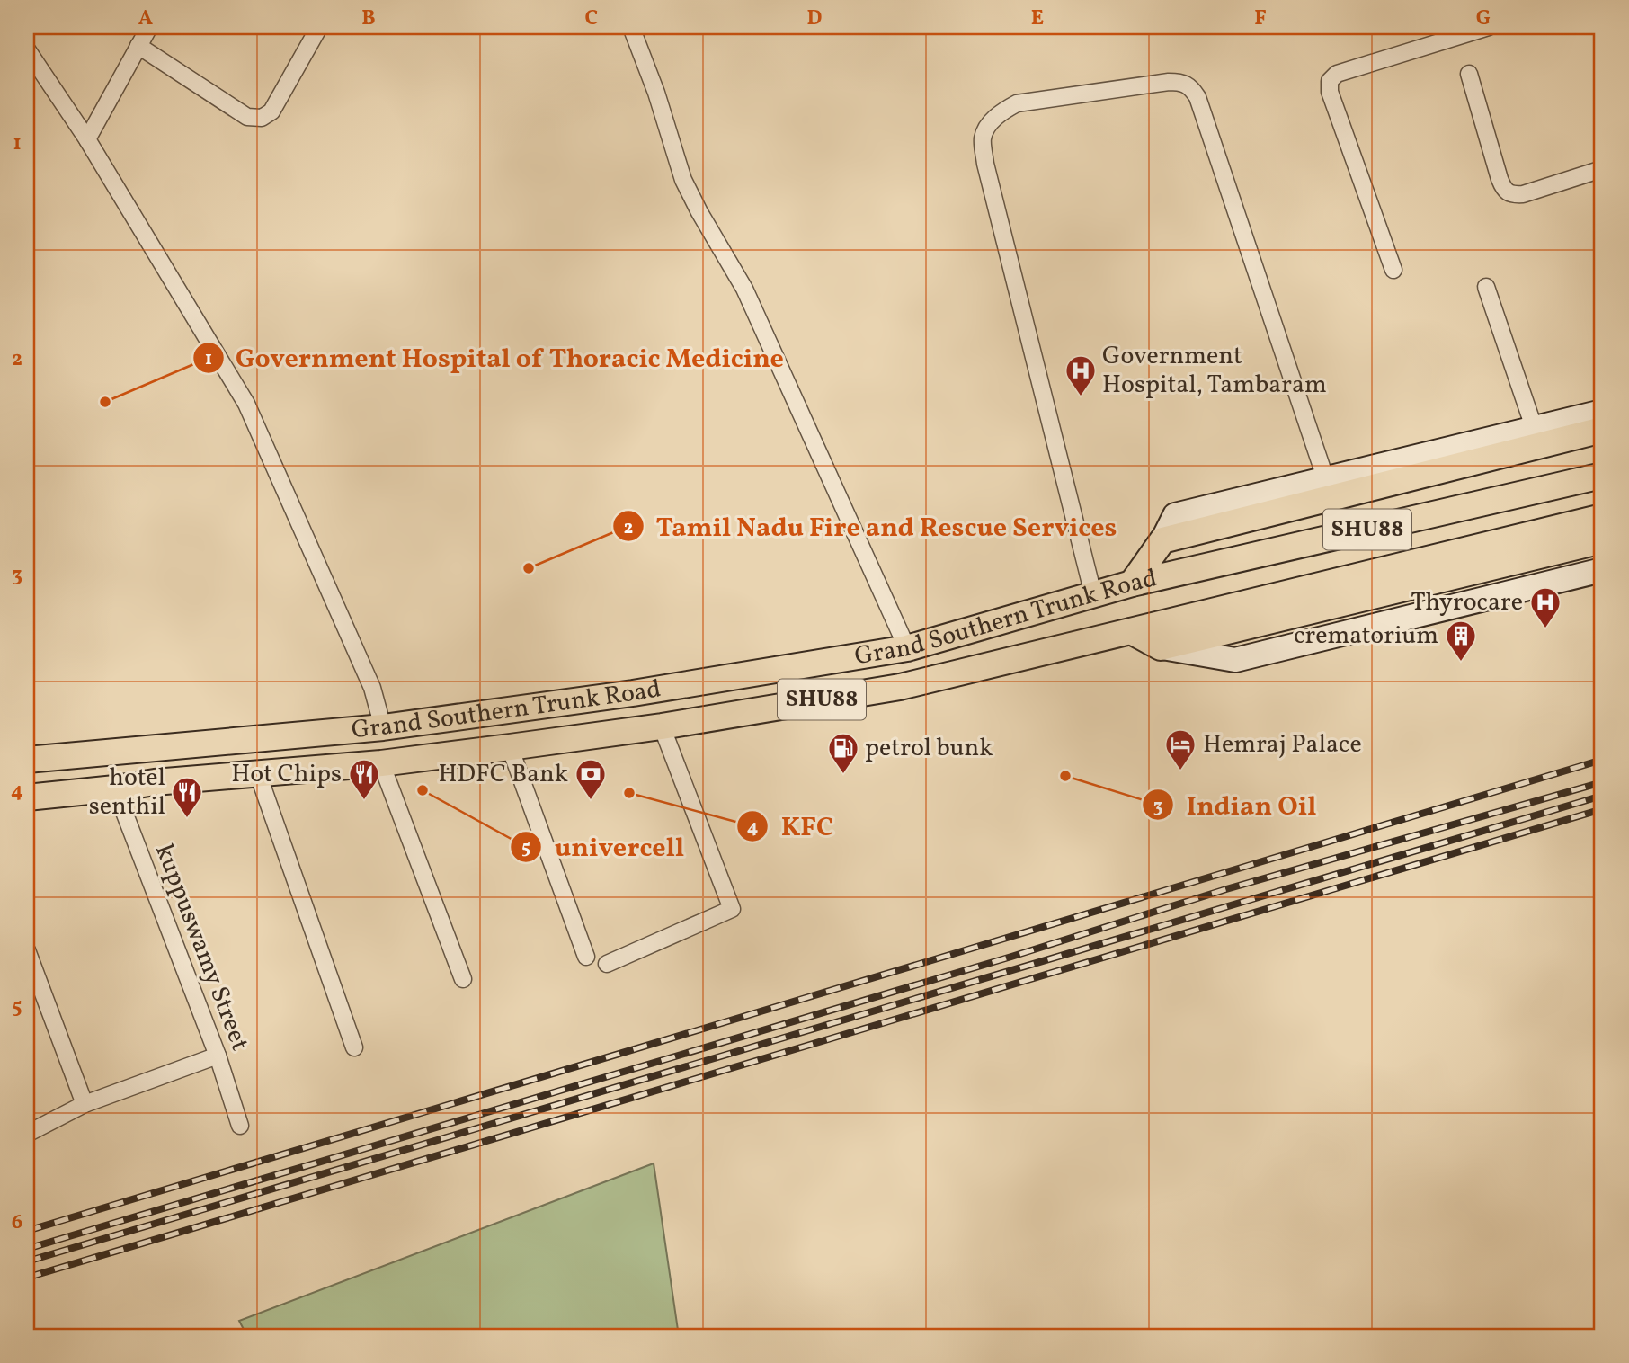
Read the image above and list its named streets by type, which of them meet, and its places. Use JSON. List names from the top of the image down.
{
  "streets": {
    "main road": ["SHU88", "Grand Southern Trunk Road"],
    "street": ["kuppuswamy Street"]
  },
  "crossings": [
    ["Grand Southern Trunk Road", "kuppuswamy Street"]
  ],
  "places": {
    "hospital": ["Government Hospital, Tambaram", "Thyrocare"],
    "other": [
      "Government Hospital of Thoracic Medicine",
      "Tamil Nadu Fire and Rescue Services",
      "Indian Oil",
      "univercell",
      "KFC"
    ],
    "building": ["crematorium"],
    "hotel": ["Hemraj Palace"],
    "fuel station": ["petrol bunk"],
    "restaurant": ["Hot Chips", "hotel senthil"],
    "bank": ["HDFC Bank"]
  },
  "grid": {
    "columns": [
      "A",
      "B",
      "C",
      "D",
      "E",
      "F",
      "G"
    ],
    "rows": [
      "1",
      "2",
      "3",
      "4",
      "5",
      "6"
    ]
  }
}
